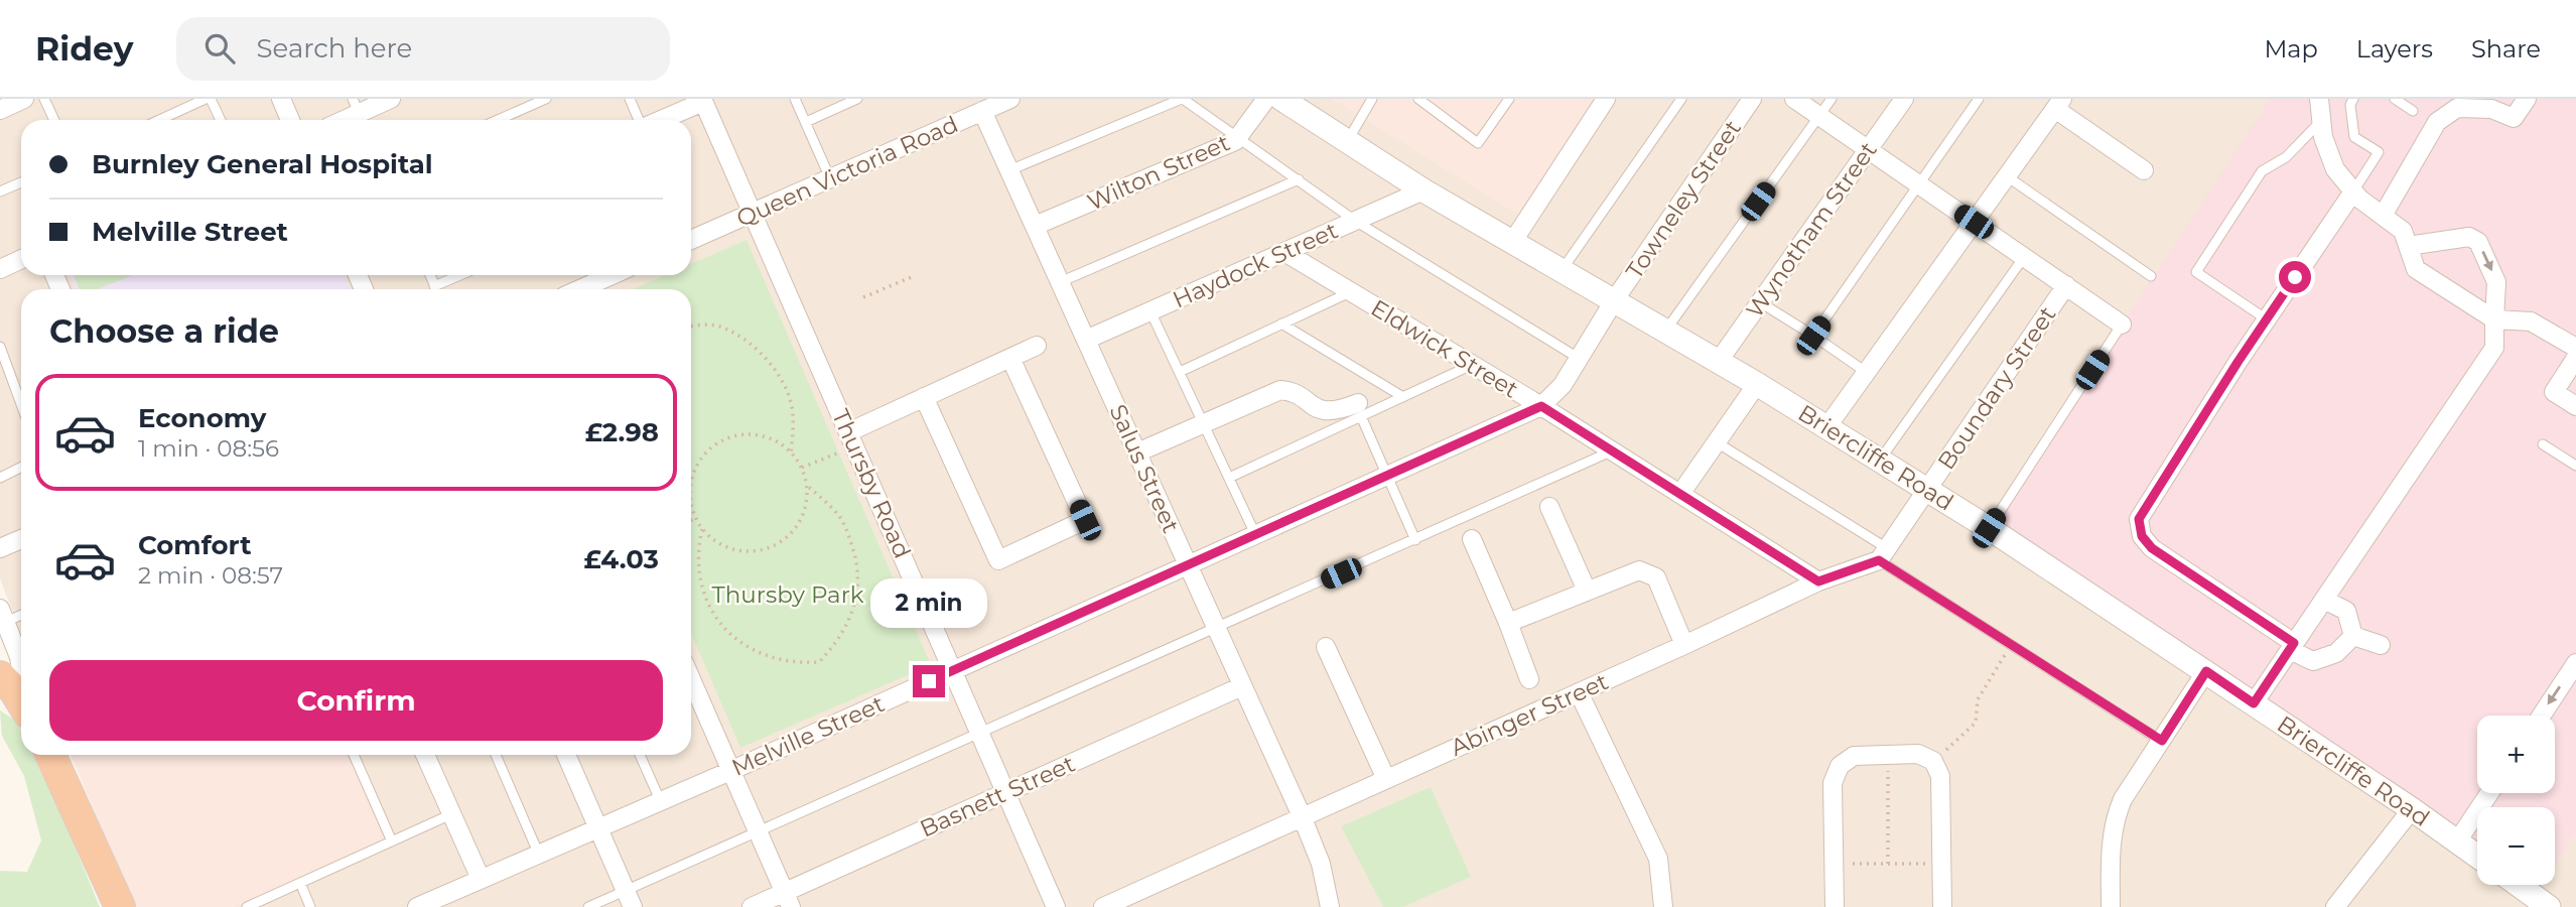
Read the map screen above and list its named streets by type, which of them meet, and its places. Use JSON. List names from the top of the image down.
{
  "streets": {
    "street": [
      "Queen Victoria Road",
      "Wilton Street",
      "Towneley Street",
      "Wynotham Street",
      "Haydock Street",
      "Eldwick Street",
      "Boundary Street",
      "Briercliffe Road",
      "Salus Street",
      "Thursby Road",
      "Abinger Street",
      "Melville Street",
      "Basnett Street"
    ]
  },
  "crossings": [
    ["Queen Victoria Road", "Salus Street"],
    ["Queen Victoria Road", "Thursby Road"],
    ["Wilton Street", "Salus Street"],
    ["Towneley Street", "Briercliffe Road"],
    ["Towneley Street", "Melville Street"],
    ["Wynotham Street", "Briercliffe Road"],
    ["Haydock Street", "Eldwick Street"],
    ["Haydock Street", "Briercliffe Road"],
    ["Haydock Street", "Salus Street"],
    ["Eldwick Street", "Abinger Street"],
    ["Eldwick Street", "Melville Street"],
    ["Boundary Street", "Briercliffe Road"],
    ["Briercliffe Road", "Melville Street"],
    ["Salus Street", "Abinger Street"],
    ["Salus Street", "Melville Street"],
    ["Salus Street", "Basnett Street"],
    ["Thursby Road", "Melville Street"],
    ["Thursby Road", "Basnett Street"]
  ],
  "parks": ["Thursby Park"],
  "page": {
    "header": "Ridey",
    "search": "Search here",
    "nav": ["Map", "Layers", "Share"],
    "banner": ["Burnley General Hospital", "Melville Street"],
    "heading": "Choose a ride",
    "list": [
      {
        "name": "Economy",
        "note": "1 min · 08:56",
        "value": "£2.98"
      },
      {
        "name": "Comfort",
        "note": "2 min · 08:57",
        "value": "£4.03"
      }
    ],
    "bubble": "2 min",
    "buttons": "Confirm",
    "map_buttons": ["+", "−"]
  }
}
